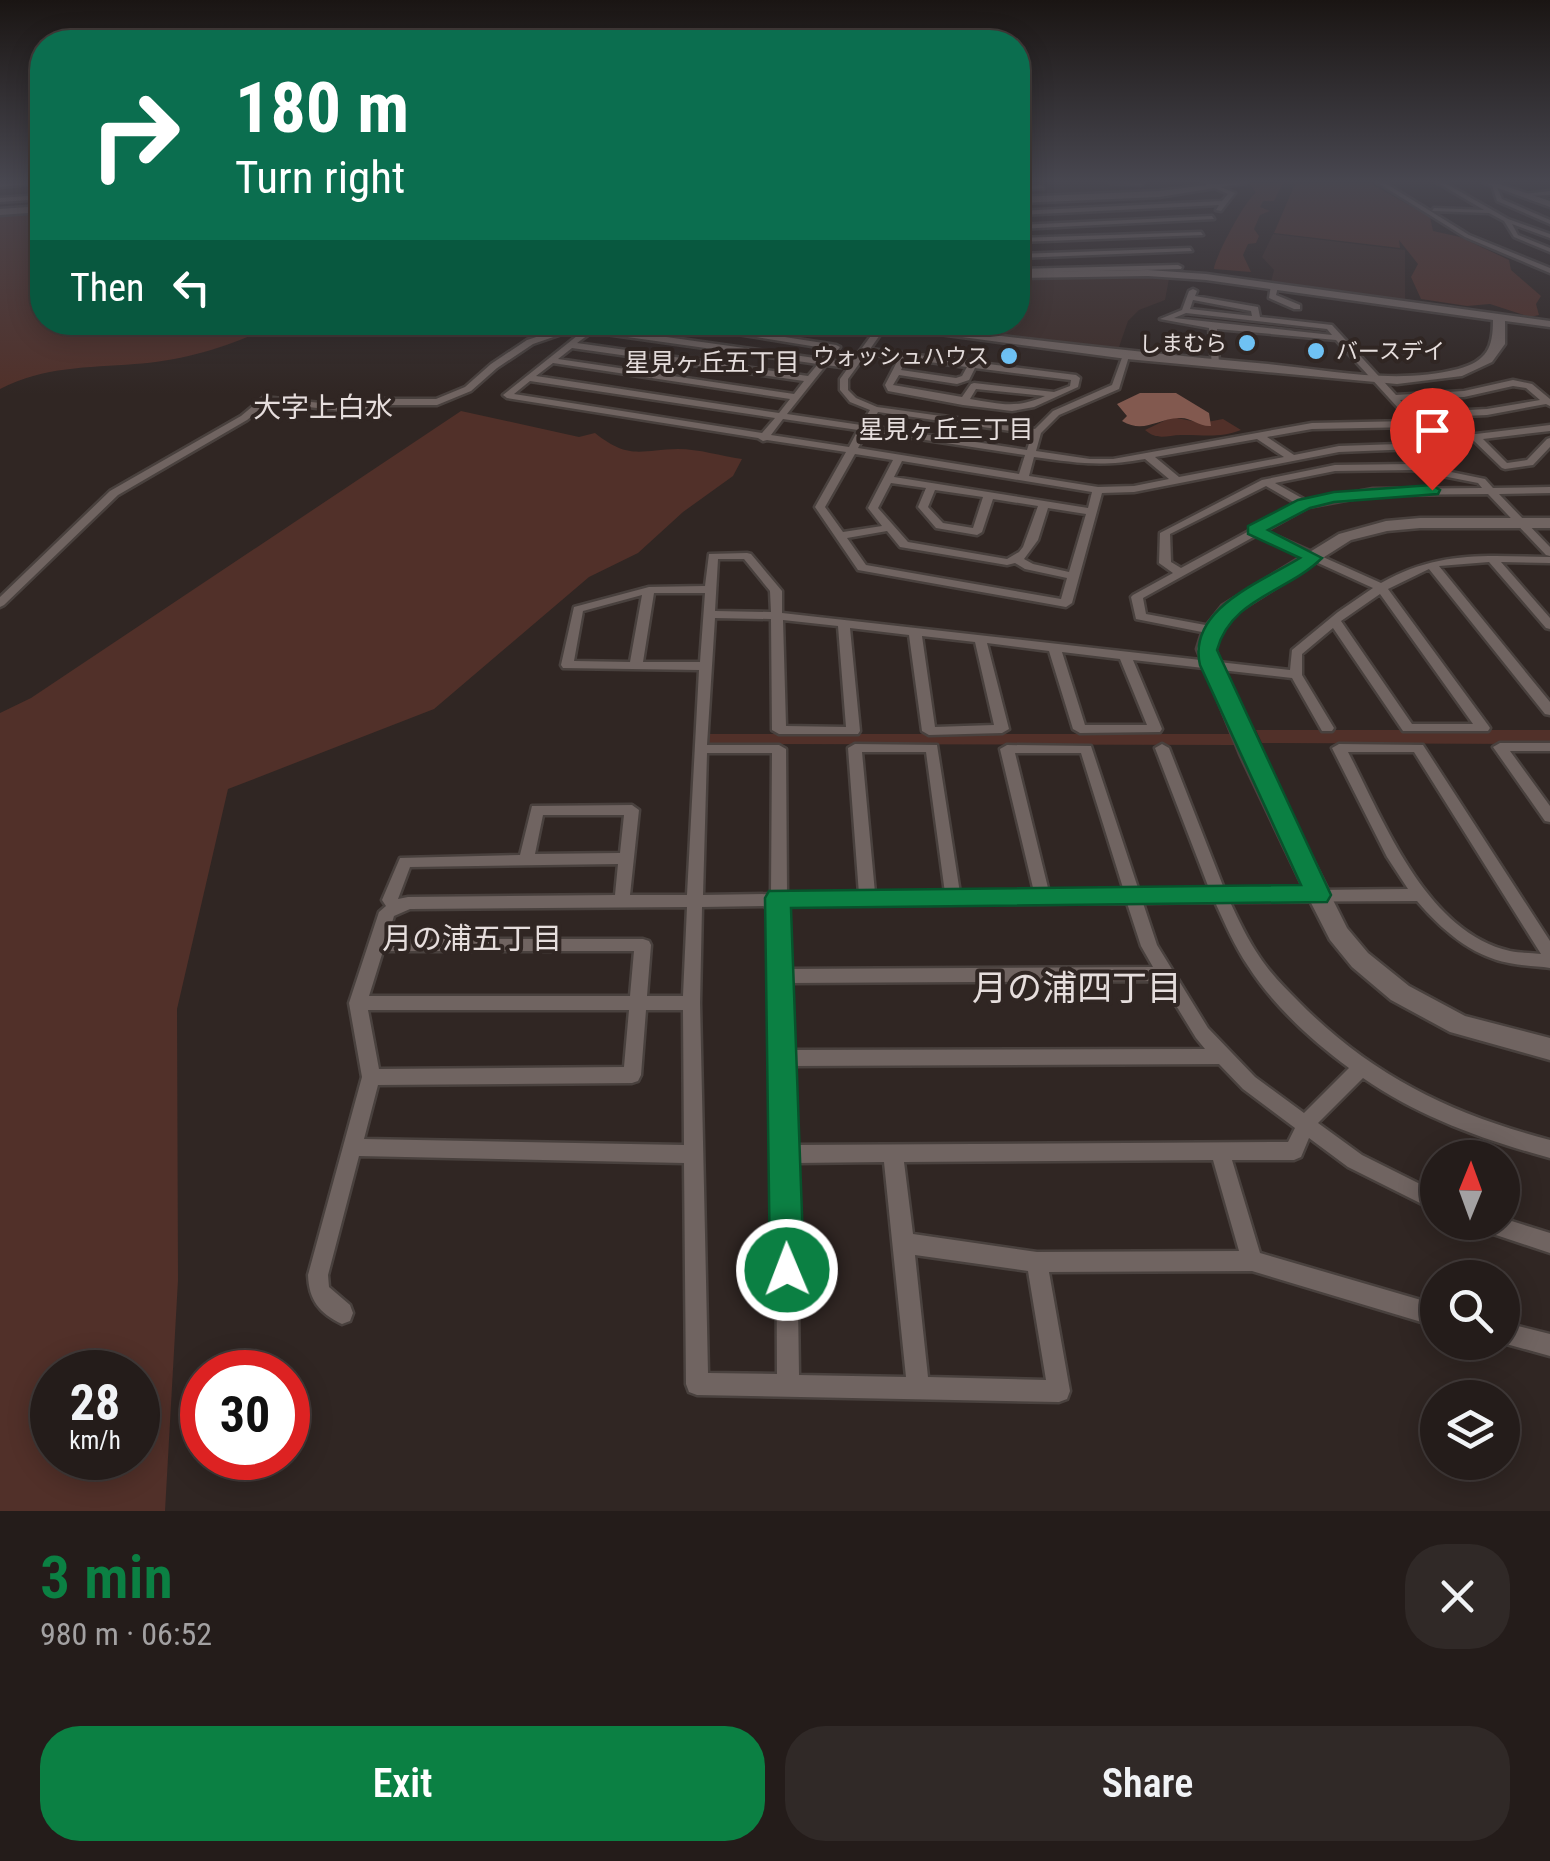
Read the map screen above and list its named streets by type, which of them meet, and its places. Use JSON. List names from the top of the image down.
{
  "districts": [
    "星見ヶ丘五丁目",
    "大字上白水",
    "星見ヶ丘三丁目",
    "月の浦五丁目",
    "月の浦四丁目"
  ],
  "places": ["しまむら", "バースデイ", "ウォッシュハウス"],
  "north": "top",
  "page": {
    "turn": ["180 m", "Turn right"],
    "then": "Then",
    "speed": "28 km/h",
    "limit": "30",
    "heading": ["3 min", "980 m · 06:52"],
    "buttons": ["Exit", "Share"]
  }
}
